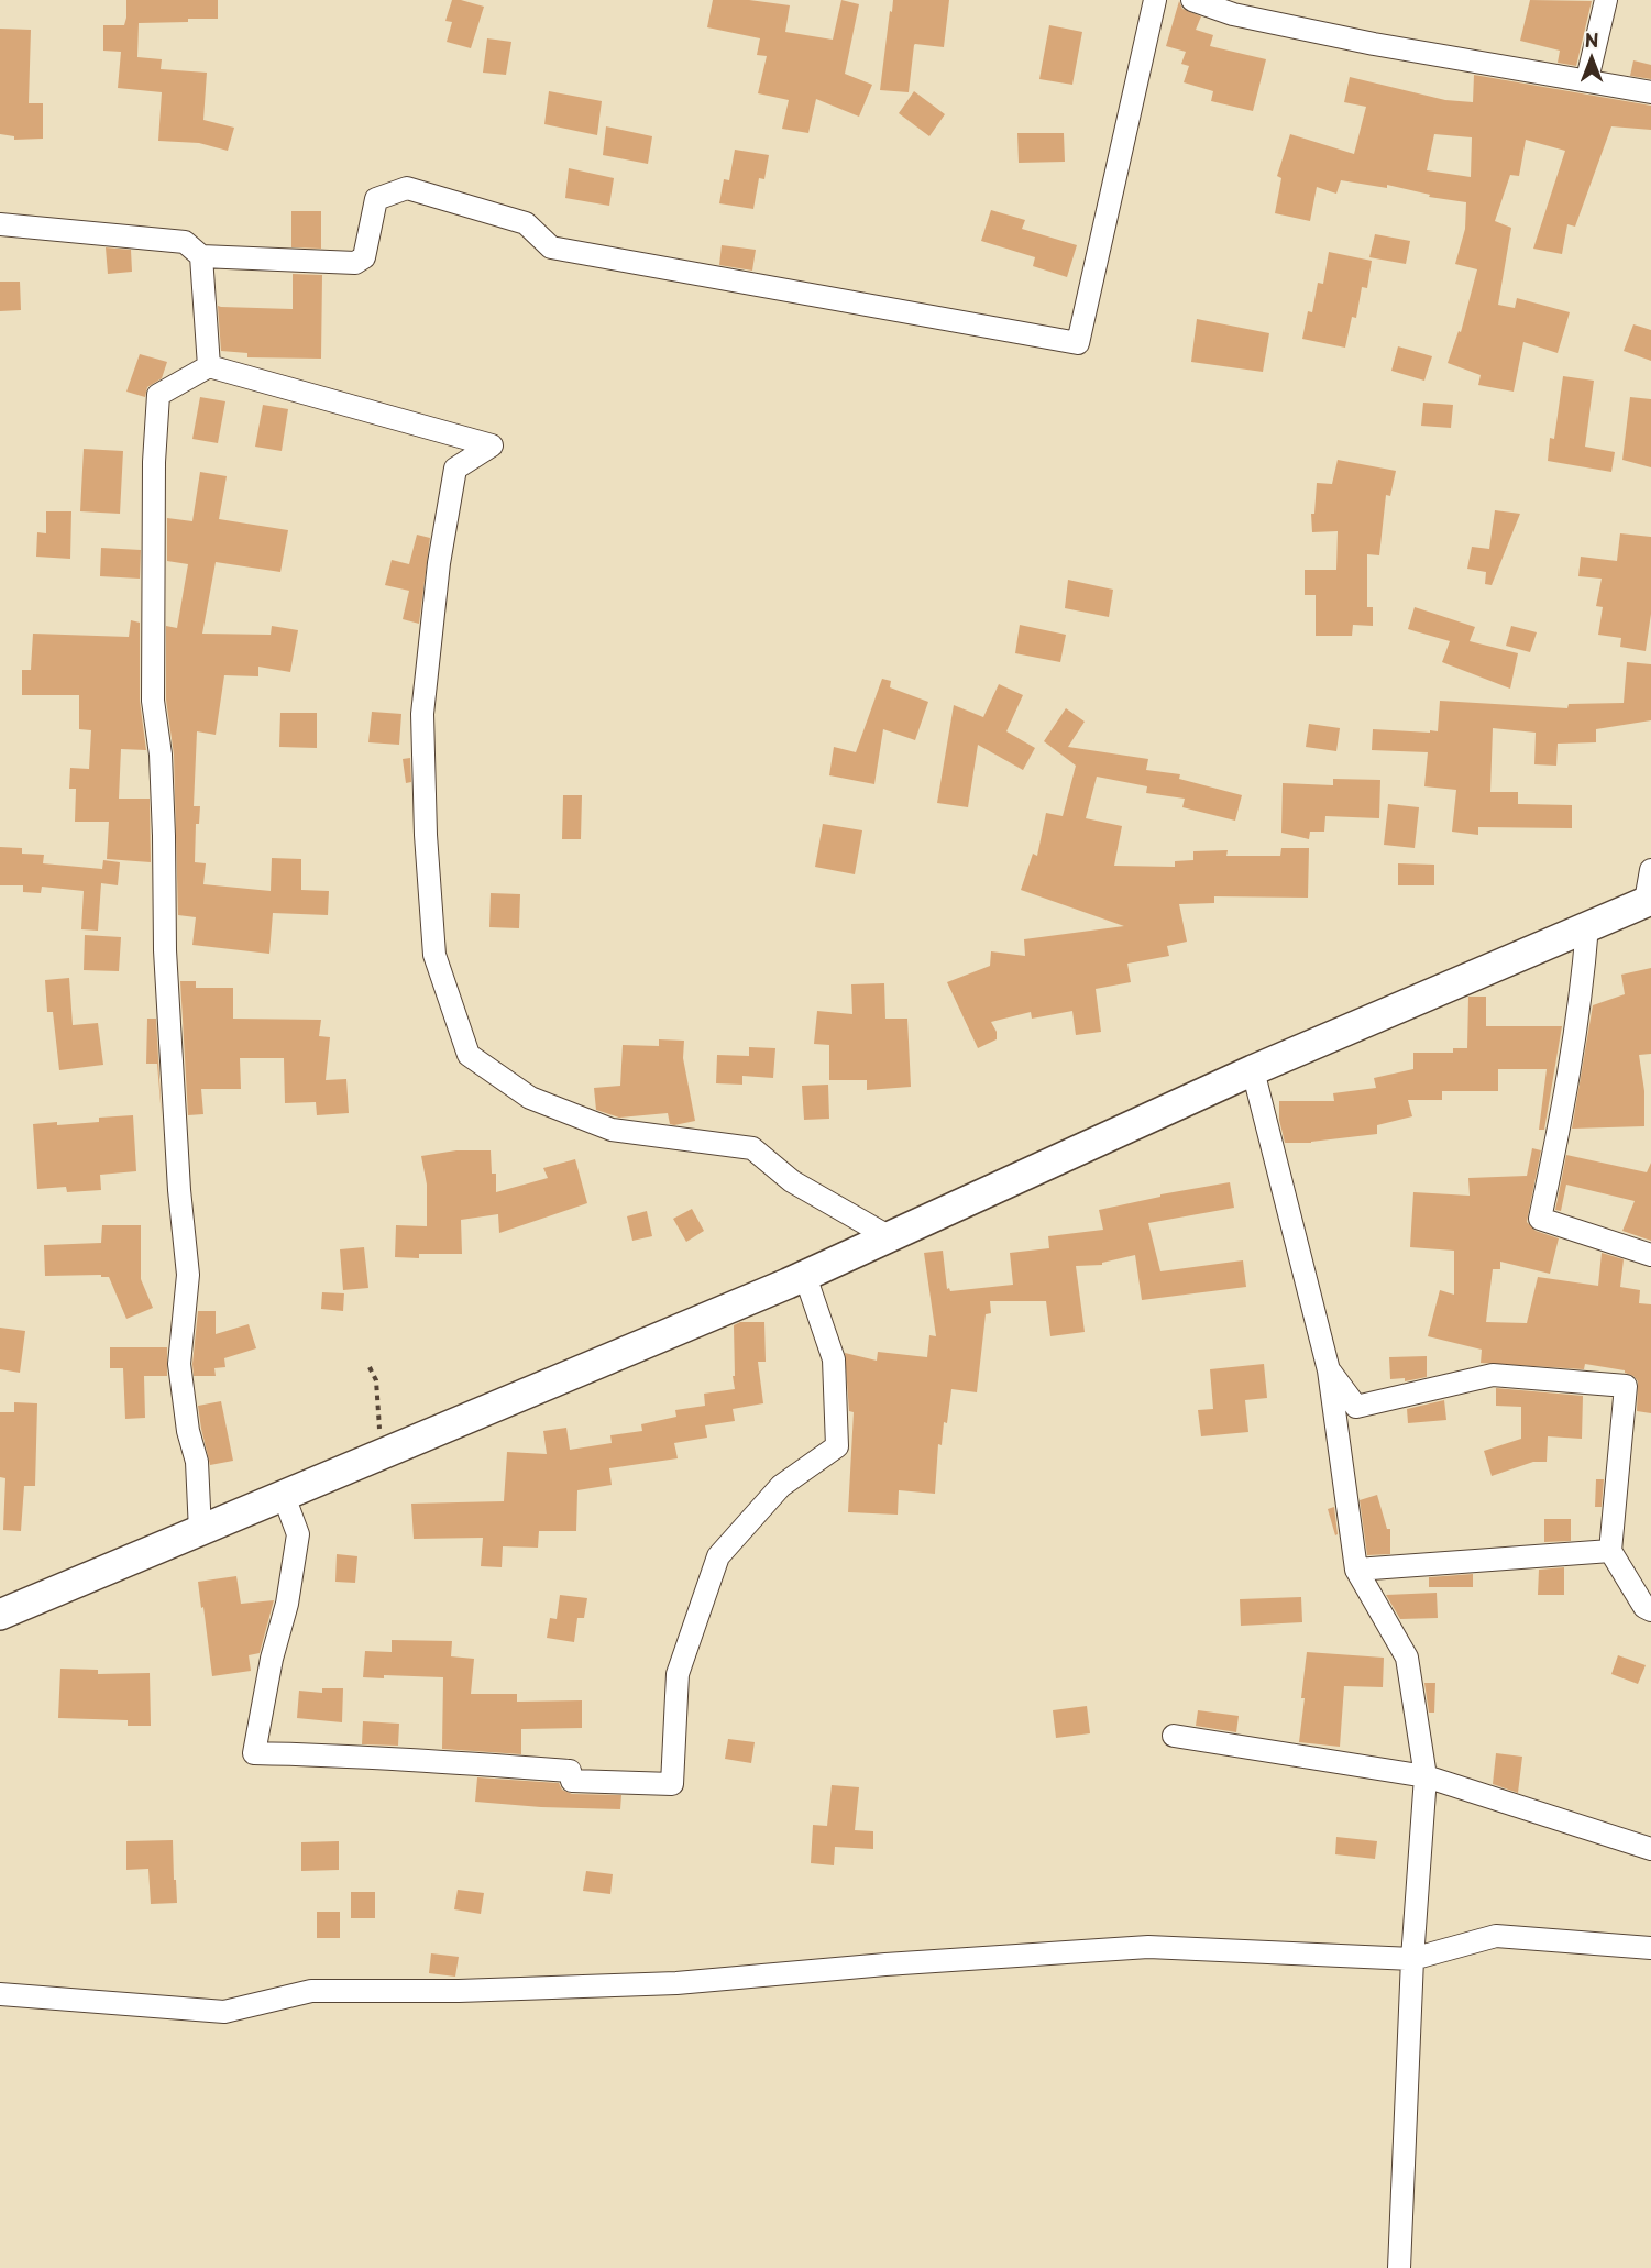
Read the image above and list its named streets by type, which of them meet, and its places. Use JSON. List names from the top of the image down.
{
  "north": "top"
}
